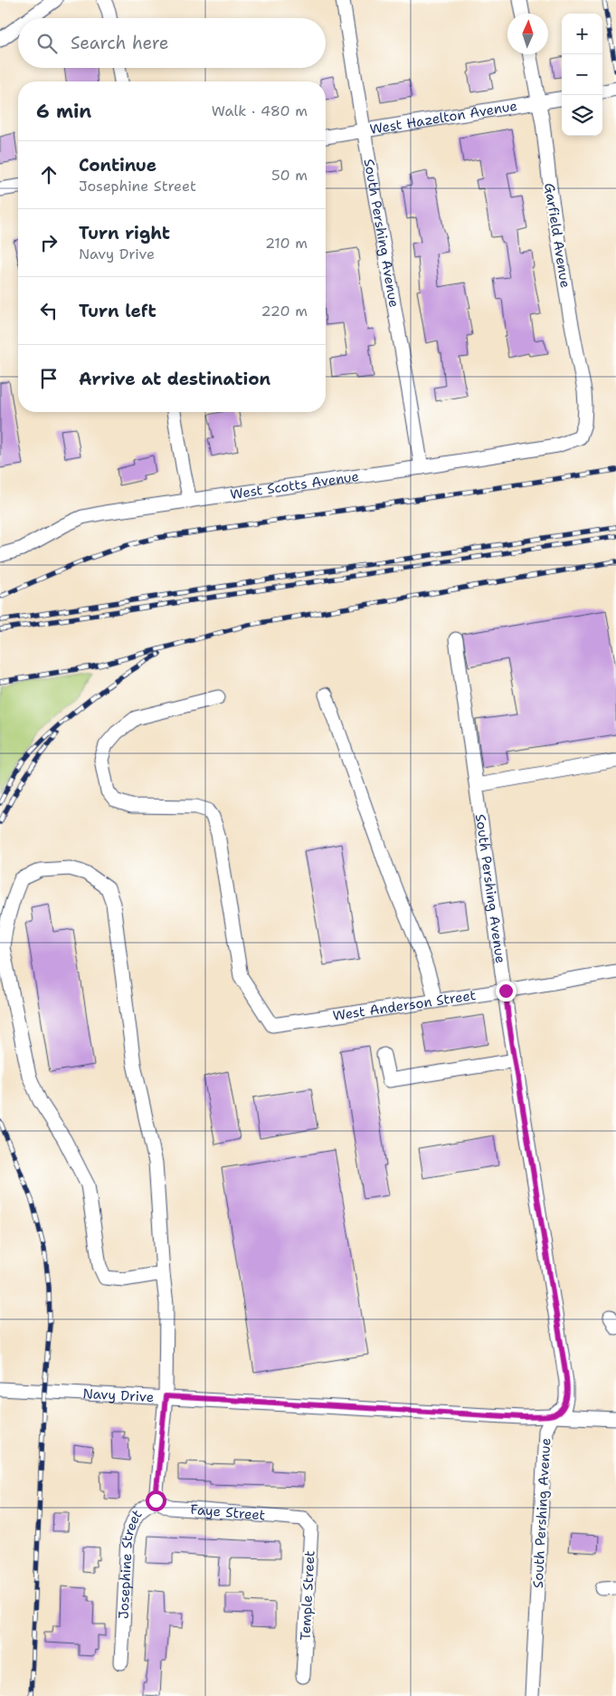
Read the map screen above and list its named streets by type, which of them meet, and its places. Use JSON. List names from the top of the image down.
{
  "streets": {
    "street": [
      "West Hazelton Avenue",
      "South Pershing Avenue",
      "Garfield Avenue",
      "West Scotts Avenue",
      "West Anderson Street",
      "Navy Drive",
      "Faye Street",
      "Josephine Street",
      "Temple Street"
    ]
  },
  "crossings": [
    ["West Hazelton Avenue", "South Pershing Avenue"],
    ["West Hazelton Avenue", "Garfield Avenue"],
    ["South Pershing Avenue", "West Scotts Avenue"],
    ["South Pershing Avenue", "West Anderson Street"],
    ["South Pershing Avenue", "Navy Drive"],
    ["Garfield Avenue", "West Scotts Avenue"],
    ["Navy Drive", "Josephine Street"],
    ["Faye Street", "Josephine Street"],
    ["Faye Street", "Temple Street"]
  ],
  "north": "top",
  "page": {
    "map_buttons": ["+", "−"],
    "search": "Search here",
    "heading": ["6 min", "Walk · 480 m"],
    "list": [
      ["Continue", "Josephine Street", "50 m"],
      ["Turn right", "Navy Drive", "210 m"],
      ["Turn left", "220 m"],
      "Arrive at destination"
    ]
  }
}
